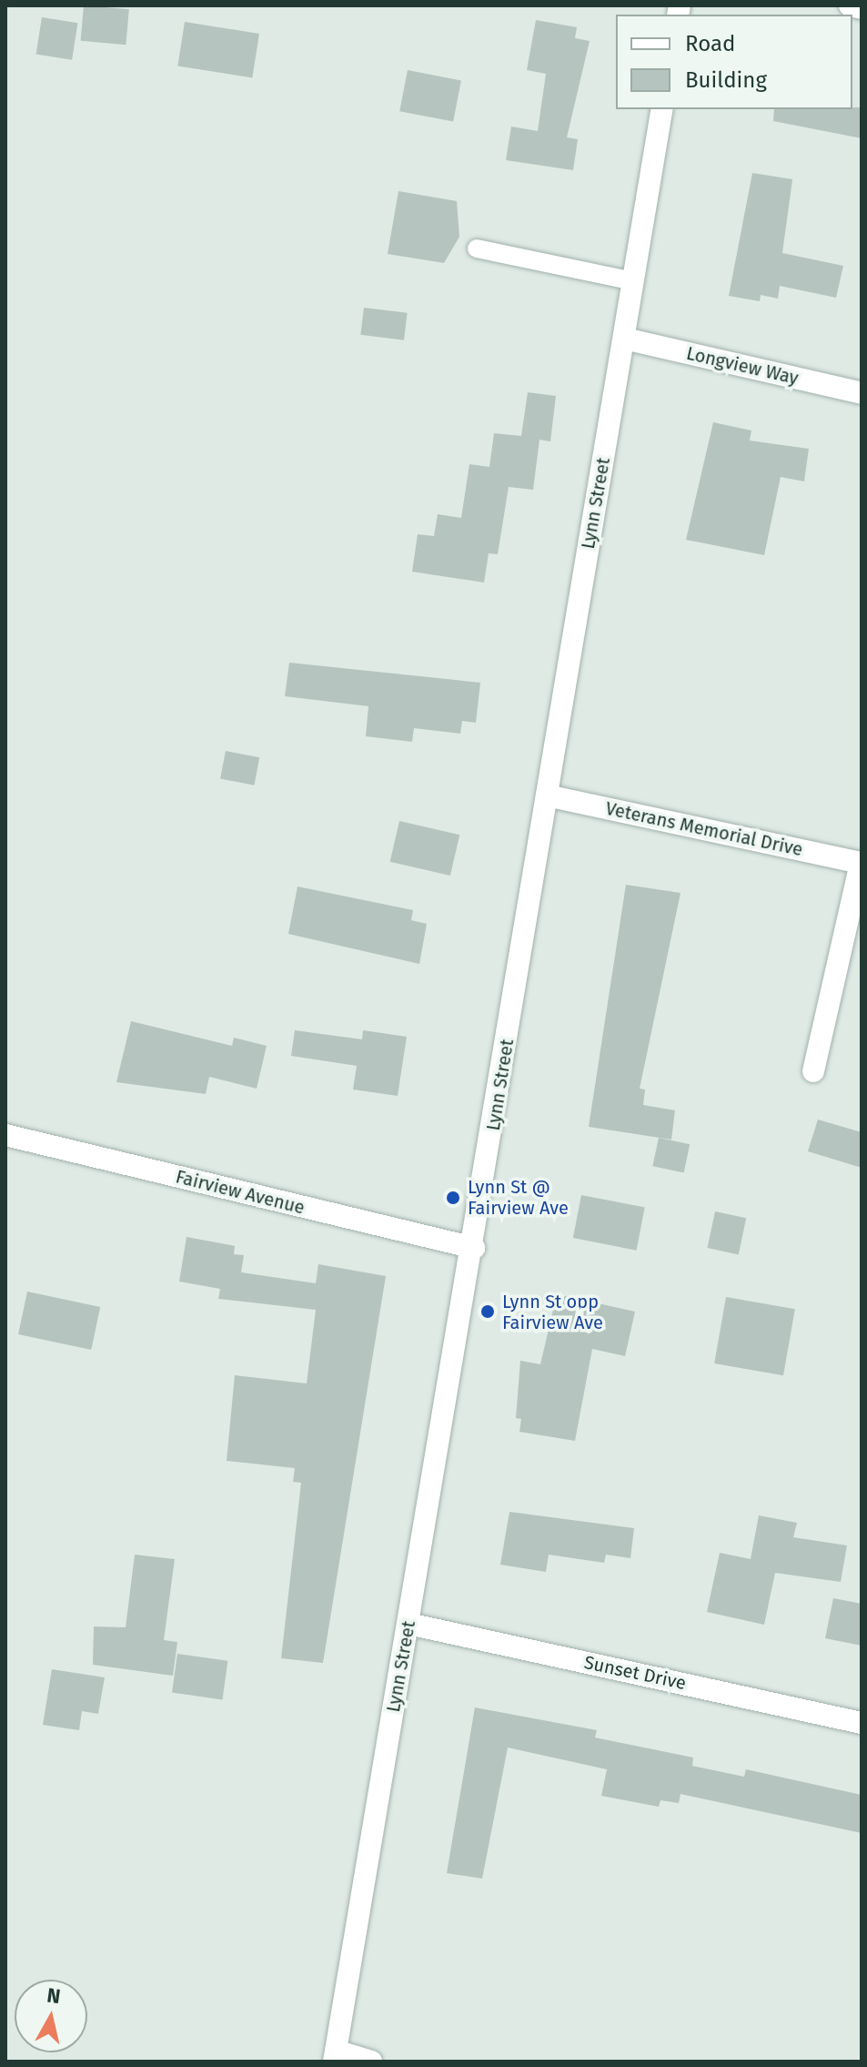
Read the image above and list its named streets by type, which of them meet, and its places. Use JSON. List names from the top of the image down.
{
  "streets": {
    "main road": [
      "Longview Way",
      "Lynn Street",
      "Veterans Memorial Drive",
      "Fairview Avenue",
      "Sunset Drive"
    ]
  },
  "crossings": [
    ["Longview Way", "Lynn Street"],
    ["Lynn Street", "Veterans Memorial Drive"],
    ["Lynn Street", "Fairview Avenue"],
    ["Lynn Street", "Sunset Drive"]
  ],
  "places": ["Lynn St @ Fairview Ave", "Lynn St opp Fairview Ave"],
  "legend": ["Road", "Building"],
  "north": "top"
}
